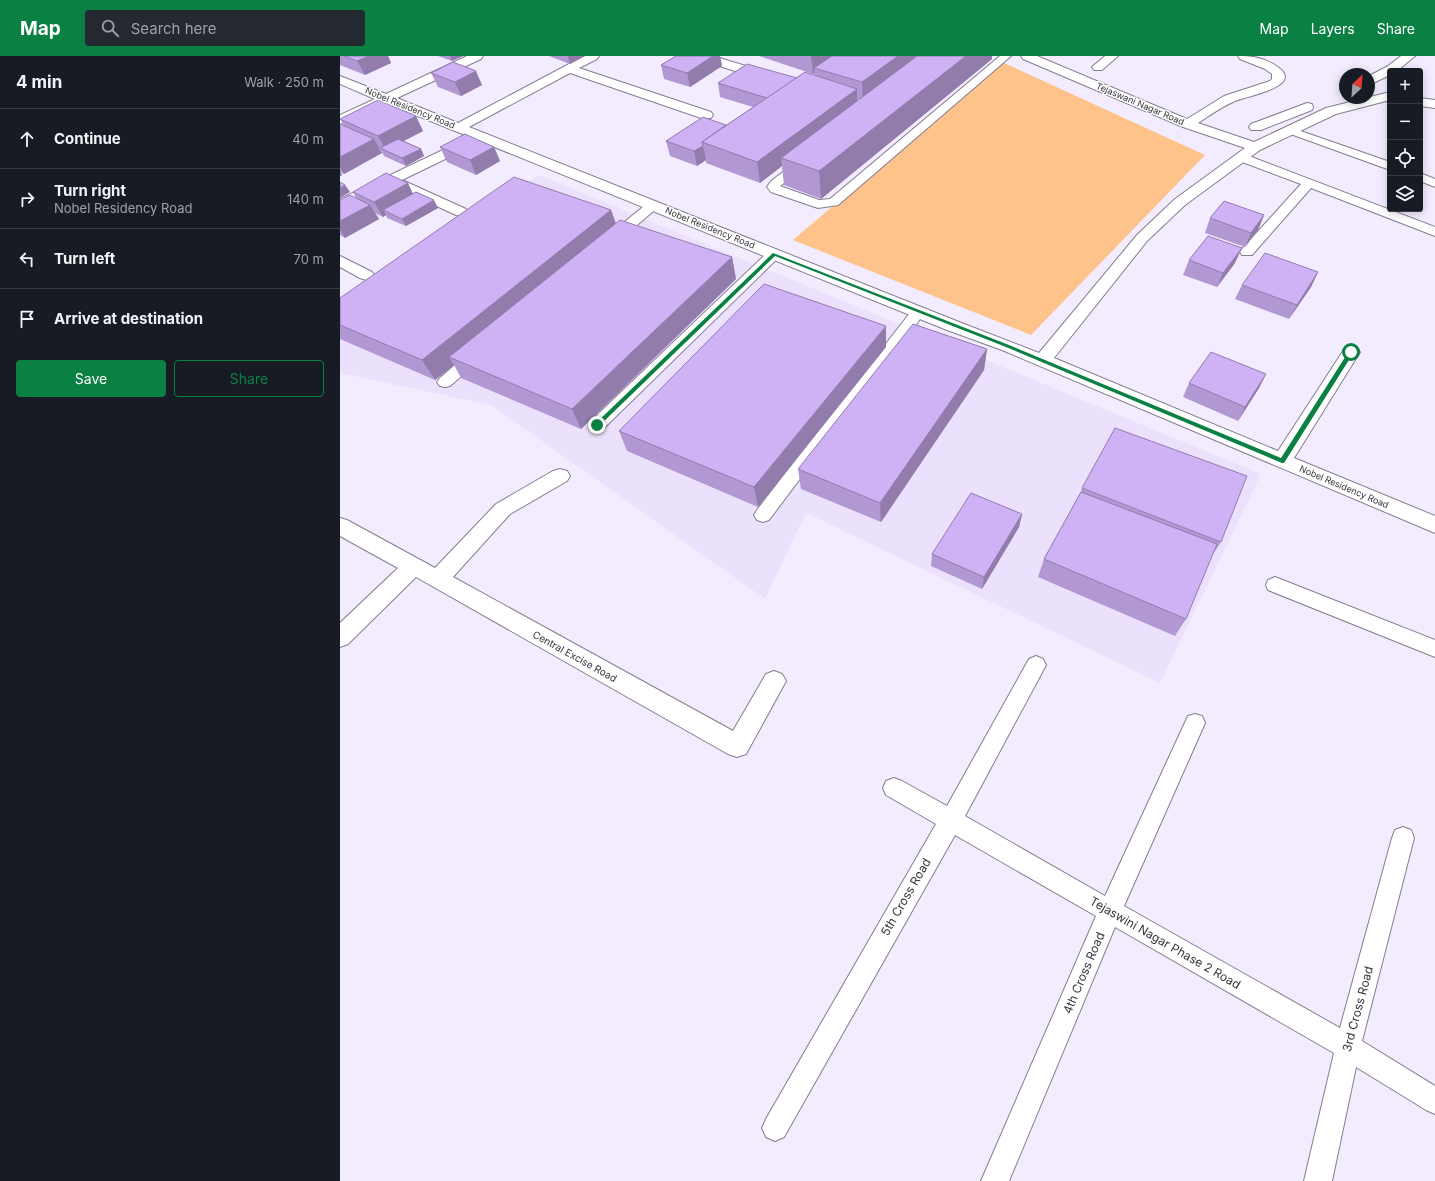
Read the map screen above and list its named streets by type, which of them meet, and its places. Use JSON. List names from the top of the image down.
{
  "streets": {
    "street": ["Tejaswani Nagar Road", "Nobel Residency Road", "Central Excise Road"],
    "lane": [
      "5th Cross Road",
      "Tejaswini Nagar Phase 2 Road",
      "4th Cross Road",
      "3rd Cross Road"
    ]
  },
  "crossings": [
    ["5th Cross Road", "Tejaswini Nagar Phase 2 Road"],
    ["Tejaswini Nagar Phase 2 Road", "4th Cross Road"],
    ["Tejaswini Nagar Phase 2 Road", "3rd Cross Road"]
  ],
  "north": "top right",
  "page": {
    "header": "Map",
    "search": "Search here",
    "nav": ["Map", "Layers", "Share"],
    "heading": ["4 min", "Walk · 250 m"],
    "map_buttons": ["+", "−"],
    "list": [
      ["Continue", "40 m"],
      ["Turn right", "Nobel Residency Road", "140 m"],
      ["Turn left", "70 m"],
      "Arrive at destination"
    ],
    "buttons": ["Save", "Share"]
  }
}
